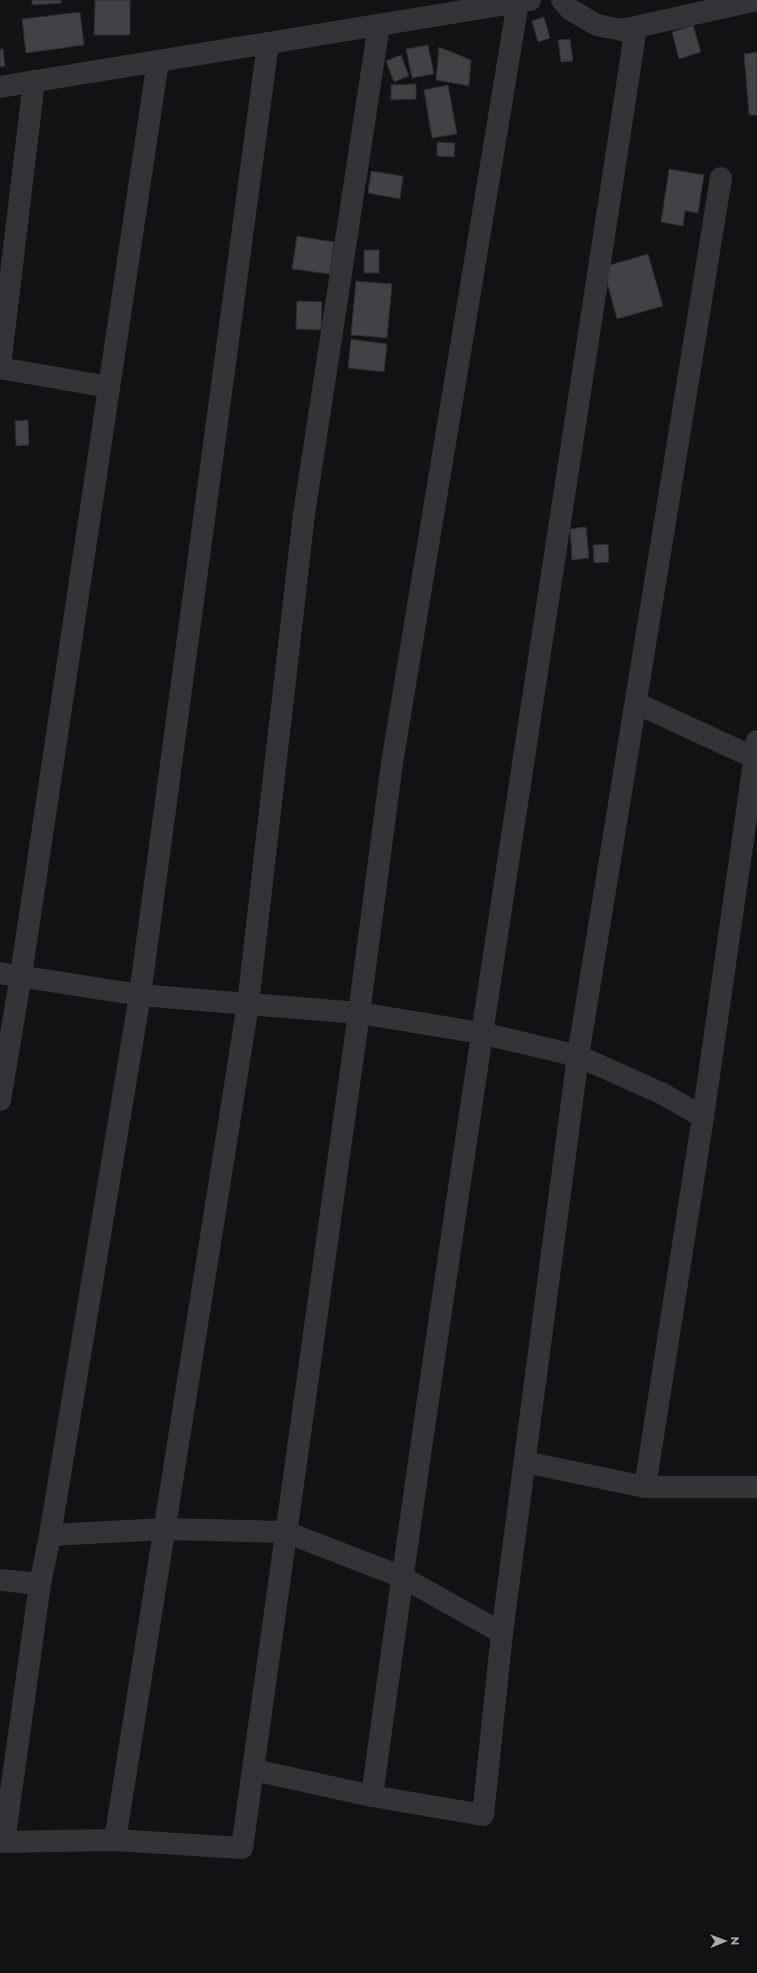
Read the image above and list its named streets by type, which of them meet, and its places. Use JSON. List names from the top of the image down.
{
  "north": "right"
}
